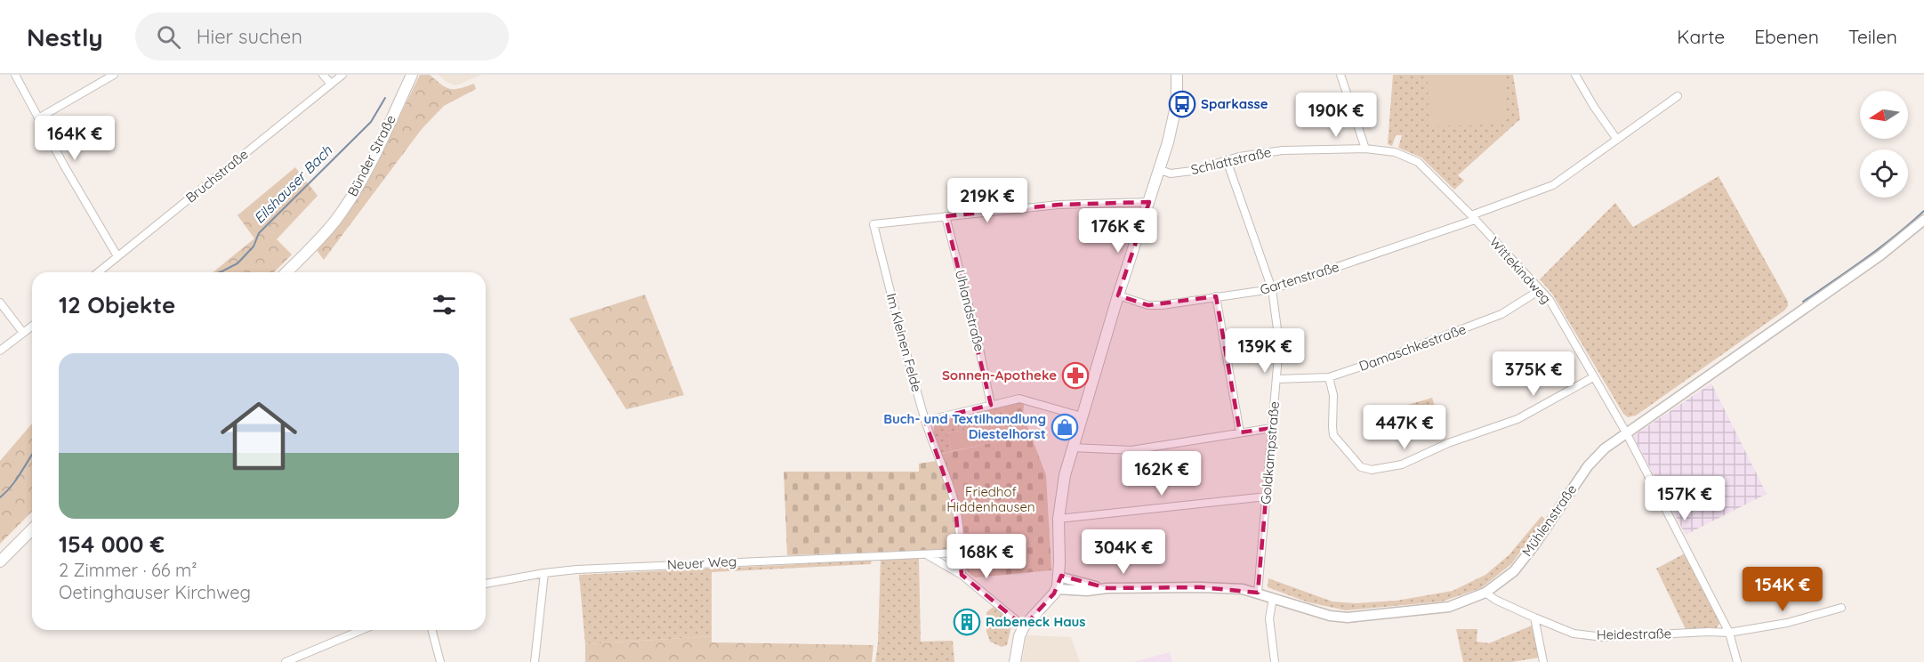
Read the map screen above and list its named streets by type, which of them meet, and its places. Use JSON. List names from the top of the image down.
{
  "streets": {
    "main road": ["Bünder Straße"],
    "street": [
      "Schlattstraße",
      "Bruchstraße",
      "Wittekindweg",
      "Gartenstraße",
      "Uhlandstraße",
      "Im Kleinen Felde",
      "Damaschkestraße",
      "Goldkampstraße",
      "Mühlenstraße",
      "Neuer Weg",
      "Heidestraße"
    ]
  },
  "crossings": [
    ["Schlattstraße", "Wittekindweg"],
    ["Schlattstraße", "Gartenstraße"],
    ["Schlattstraße", "Goldkampstraße"],
    ["Wittekindweg", "Gartenstraße"],
    ["Wittekindweg", "Damaschkestraße"],
    ["Wittekindweg", "Mühlenstraße"],
    ["Wittekindweg", "Heidestraße"],
    ["Gartenstraße", "Goldkampstraße"],
    ["Uhlandstraße", "Im Kleinen Felde"],
    ["Im Kleinen Felde", "Neuer Weg"],
    ["Damaschkestraße", "Goldkampstraße"],
    ["Goldkampstraße", "Mühlenstraße"],
    ["Mühlenstraße", "Heidestraße"]
  ],
  "water": ["Eilshauser Bach"],
  "parks": ["Friedhof Hiddenhausen"],
  "places": {
    "bus stop": ["Sparkasse"],
    "pharmacy": ["Sonnen-Apotheke"],
    "shop": ["Buch- und Textilhandlung Diestelhorst"],
    "building": ["Rabeneck Haus"]
  },
  "north": "left",
  "page": {
    "header": "Nestly",
    "search": "Hier suchen",
    "nav": ["Karte", "Ebenen", "Teilen"],
    "price": [
      "190K €",
      "164K €",
      "219K €",
      "176K €",
      "139K €",
      "375K €",
      "447K €",
      "162K €",
      "157K €",
      "304K €",
      "168K €",
      "154K €"
    ],
    "heading": "12 Objekte",
    "list": [
      {
        "name": "154 000 €",
        "note": "2 Zimmer · 66 m² · Oetinghauser Kirchweg"
      }
    ]
  }
}
